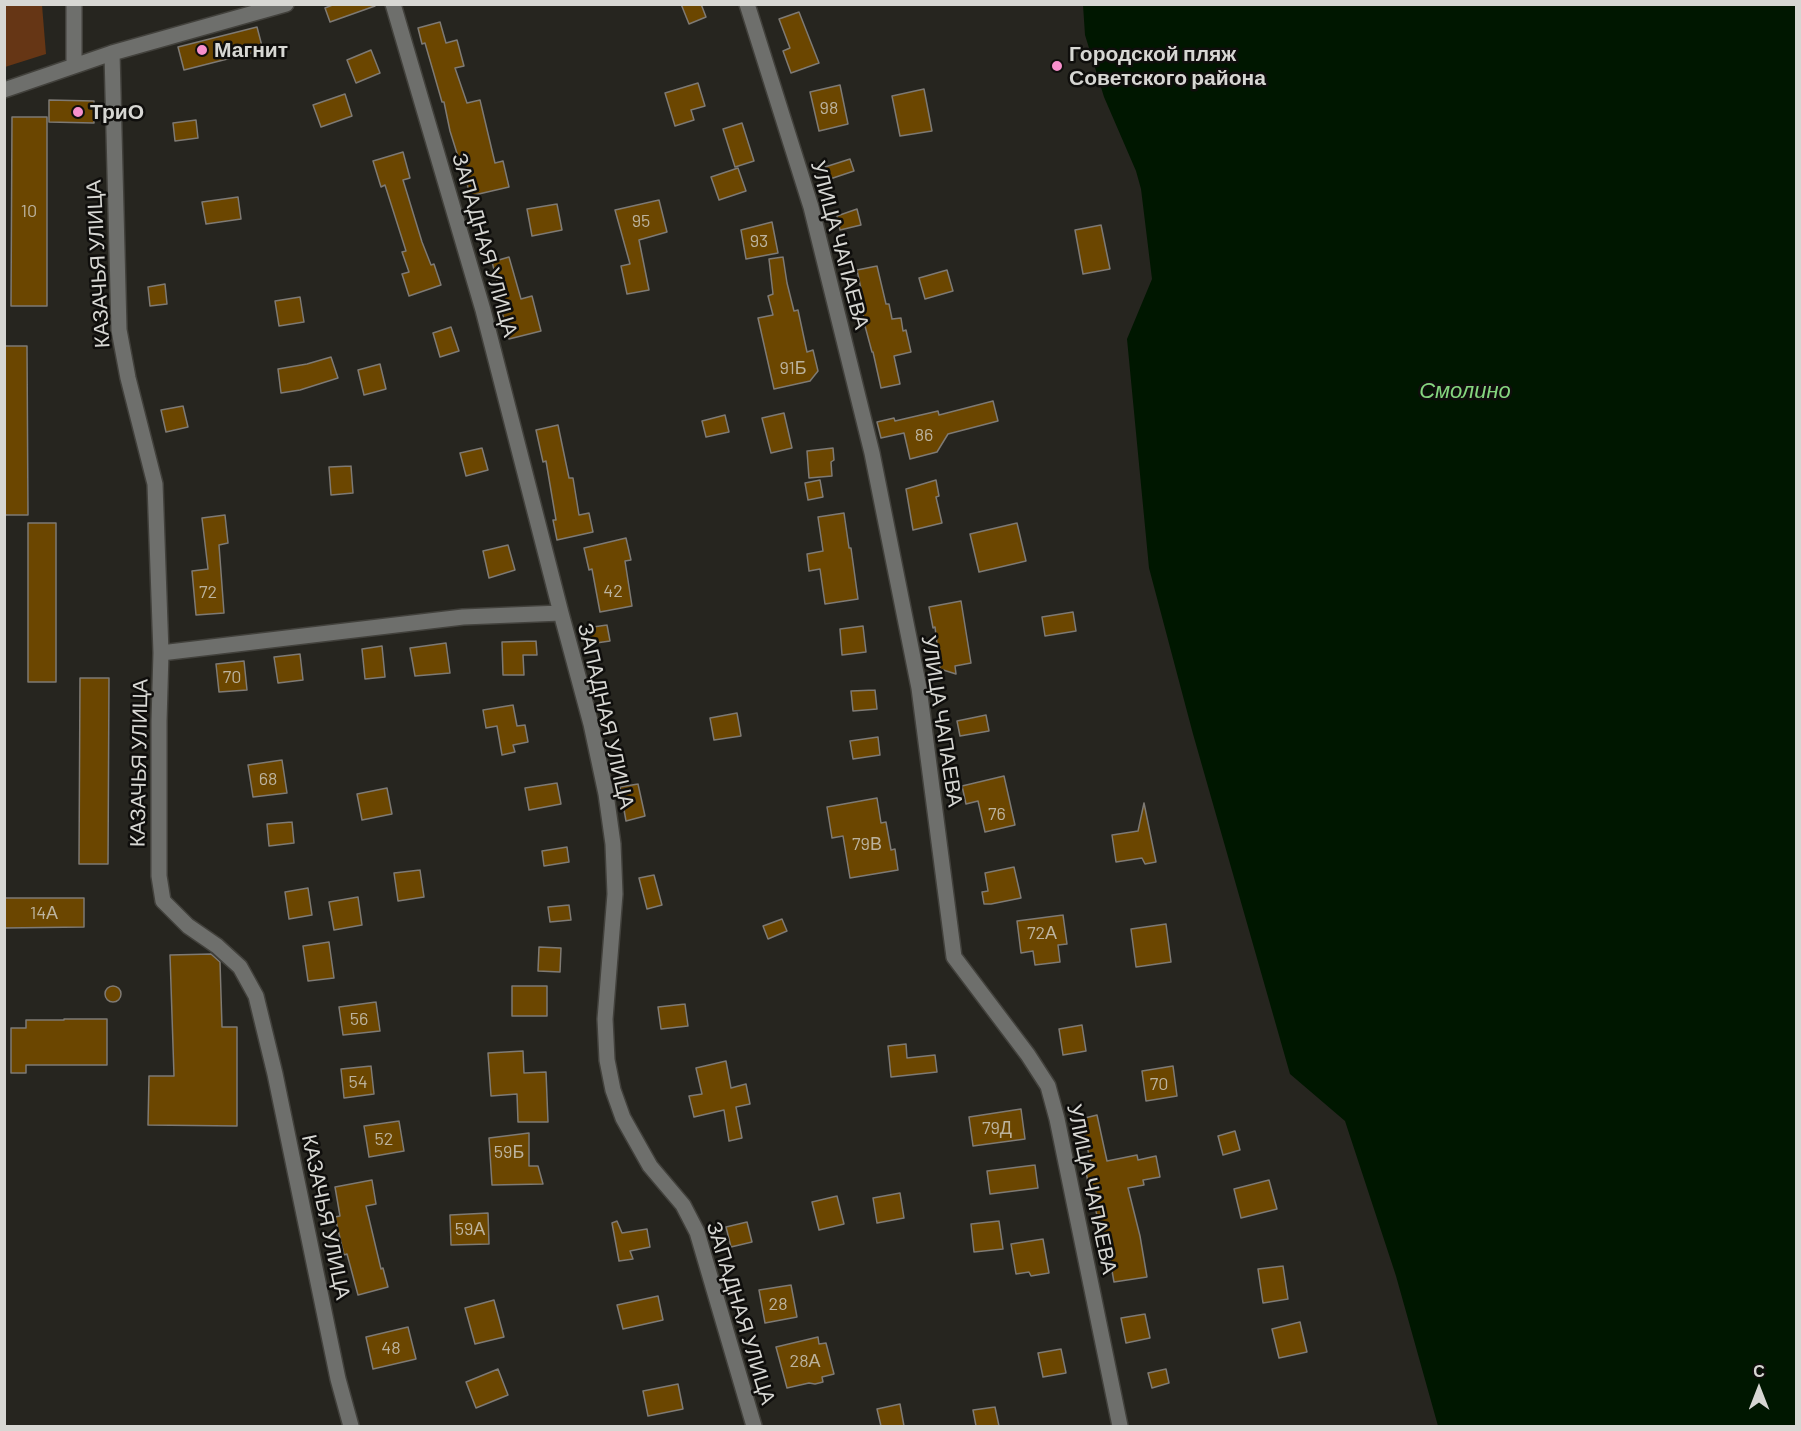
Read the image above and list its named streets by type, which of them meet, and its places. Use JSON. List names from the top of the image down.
{
  "streets": {
    "street": ["ЗАПАДНАЯ УЛИЦА", "УЛИЦА ЧАПАЕВА", "КАЗАЧЬЯ УЛИЦА"]
  },
  "water": ["Смолино"],
  "places": ["Магнит", "Городской пляж Советского района", "ТриО"],
  "house_numbers": [
    "98",
    "10",
    "95",
    "93",
    "91Б",
    "86",
    "42",
    "72",
    "70",
    "68",
    "76",
    "79В",
    "14А",
    "72А",
    "56",
    "54",
    "70",
    "79Д",
    "52",
    "59Б",
    "59А",
    "28",
    "48",
    "28А"
  ],
  "north": "top"
}
